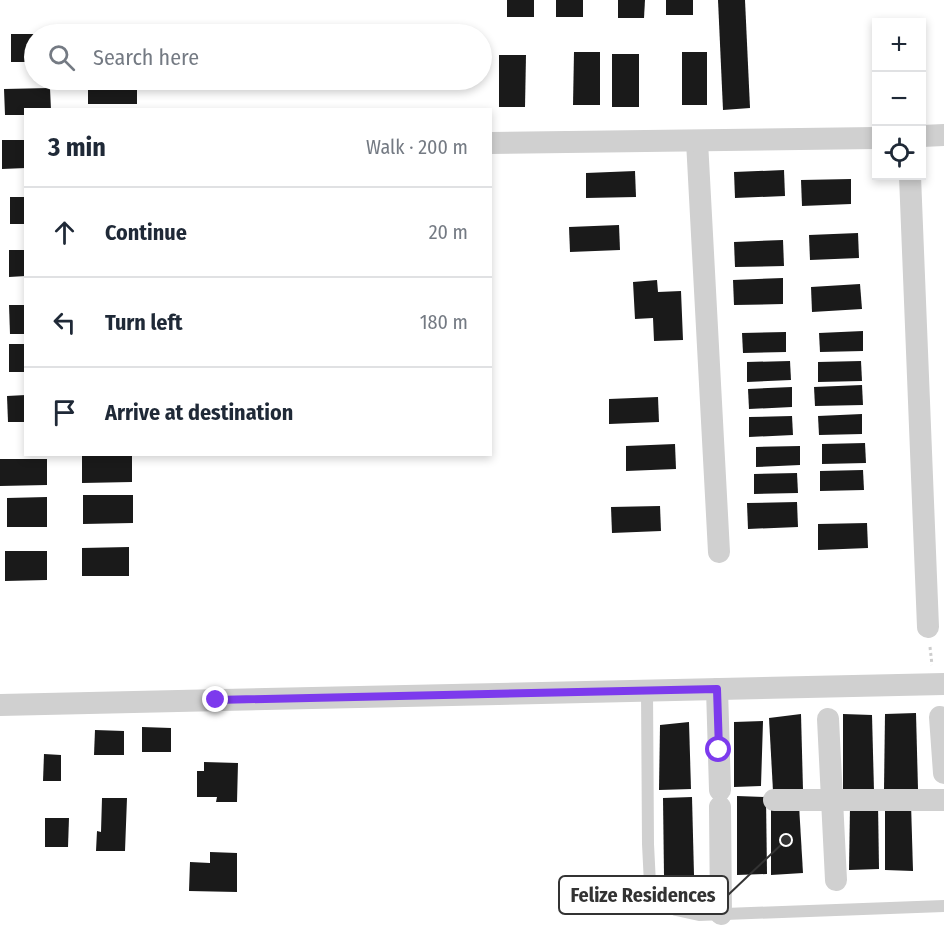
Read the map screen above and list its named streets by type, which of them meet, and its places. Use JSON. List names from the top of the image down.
{
  "places": ["Felize Residences"],
  "page": {
    "map_buttons": ["+", "−"],
    "search": "Search here",
    "heading": ["3 min", "Walk · 200 m"],
    "list": [
      ["Continue", "20 m"],
      ["Turn left", "180 m"],
      "Arrive at destination"
    ]
  }
}
